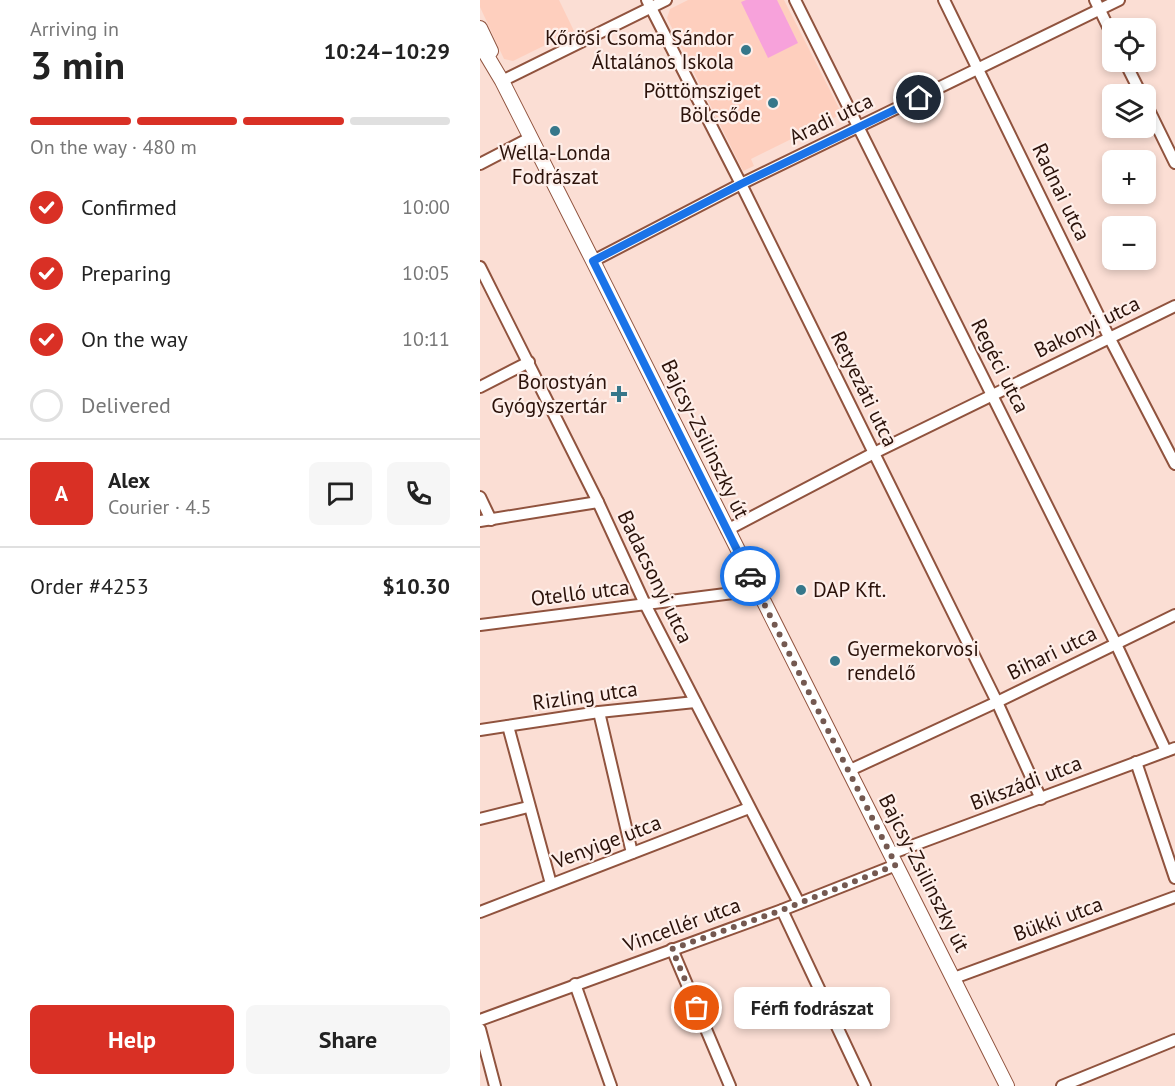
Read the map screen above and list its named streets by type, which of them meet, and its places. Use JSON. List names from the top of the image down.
{
  "streets": {
    "main road": ["Bajcsy-Zsilinszky út"],
    "street": [
      "Aradi utca",
      "Radnai utca",
      "Bakonyi utca",
      "Regéci utca",
      "Retyezáti utca",
      "Badacsonyi utca",
      "Otelló utca",
      "Bihari utca",
      "Rizling utca",
      "Bikszádi utca",
      "Venyige utca",
      "Bükki utca",
      "Vincellér utca"
    ]
  },
  "crossings": [
    ["Aradi utca", "Radnai utca"],
    ["Aradi utca", "Regéci utca"],
    ["Aradi utca", "Retyezáti utca"],
    ["Aradi utca", "Bajcsy-Zsilinszky út"],
    ["Radnai utca", "Bakonyi utca"],
    ["Bakonyi utca", "Regéci utca"],
    ["Bakonyi utca", "Retyezáti utca"],
    ["Bakonyi utca", "Bajcsy-Zsilinszky út"],
    ["Regéci utca", "Bihari utca"],
    ["Regéci utca", "Bikszádi utca"],
    ["Retyezáti utca", "Bihari utca"],
    ["Retyezáti utca", "Bikszádi utca"],
    ["Bajcsy-Zsilinszky út", "Otelló utca"],
    ["Bajcsy-Zsilinszky út", "Bihari utca"],
    ["Bajcsy-Zsilinszky út", "Bikszádi utca"],
    ["Bajcsy-Zsilinszky út", "Bükki utca"],
    ["Bajcsy-Zsilinszky út", "Vincellér utca"],
    ["Badacsonyi utca", "Otelló utca"],
    ["Badacsonyi utca", "Rizling utca"],
    ["Badacsonyi utca", "Venyige utca"],
    ["Badacsonyi utca", "Vincellér utca"],
    ["Bikszádi utca", "Vincellér utca"]
  ],
  "places": {
    "other": [
      "Kőrösi Csoma Sándor Általános Iskola",
      "Pöttömsziget Bölcsőde",
      "Wella-Londa Fodrászat",
      "DAP Kft.",
      "Gyermekorvosi rendelő",
      "Férfi fodrászat"
    ],
    "health": ["Borostyán Gyógyszertár"]
  },
  "page": {
    "heading": ["3 min", "Arriving in", "10:24–10:29"],
    "panel": [
      "Alex",
      "Courier · 4.5",
      "Order #4253",
      "$10.30"
    ],
    "map_buttons": ["+", "−"],
    "bar": "On the way · 480 m",
    "list": [
      ["Confirmed", "10:00"],
      ["Preparing", "10:05"],
      ["On the way", "10:11"],
      "Delivered"
    ],
    "round": "A",
    "bubble": "Férfi fodrászat",
    "buttons": ["Help", "Share"]
  }
}
